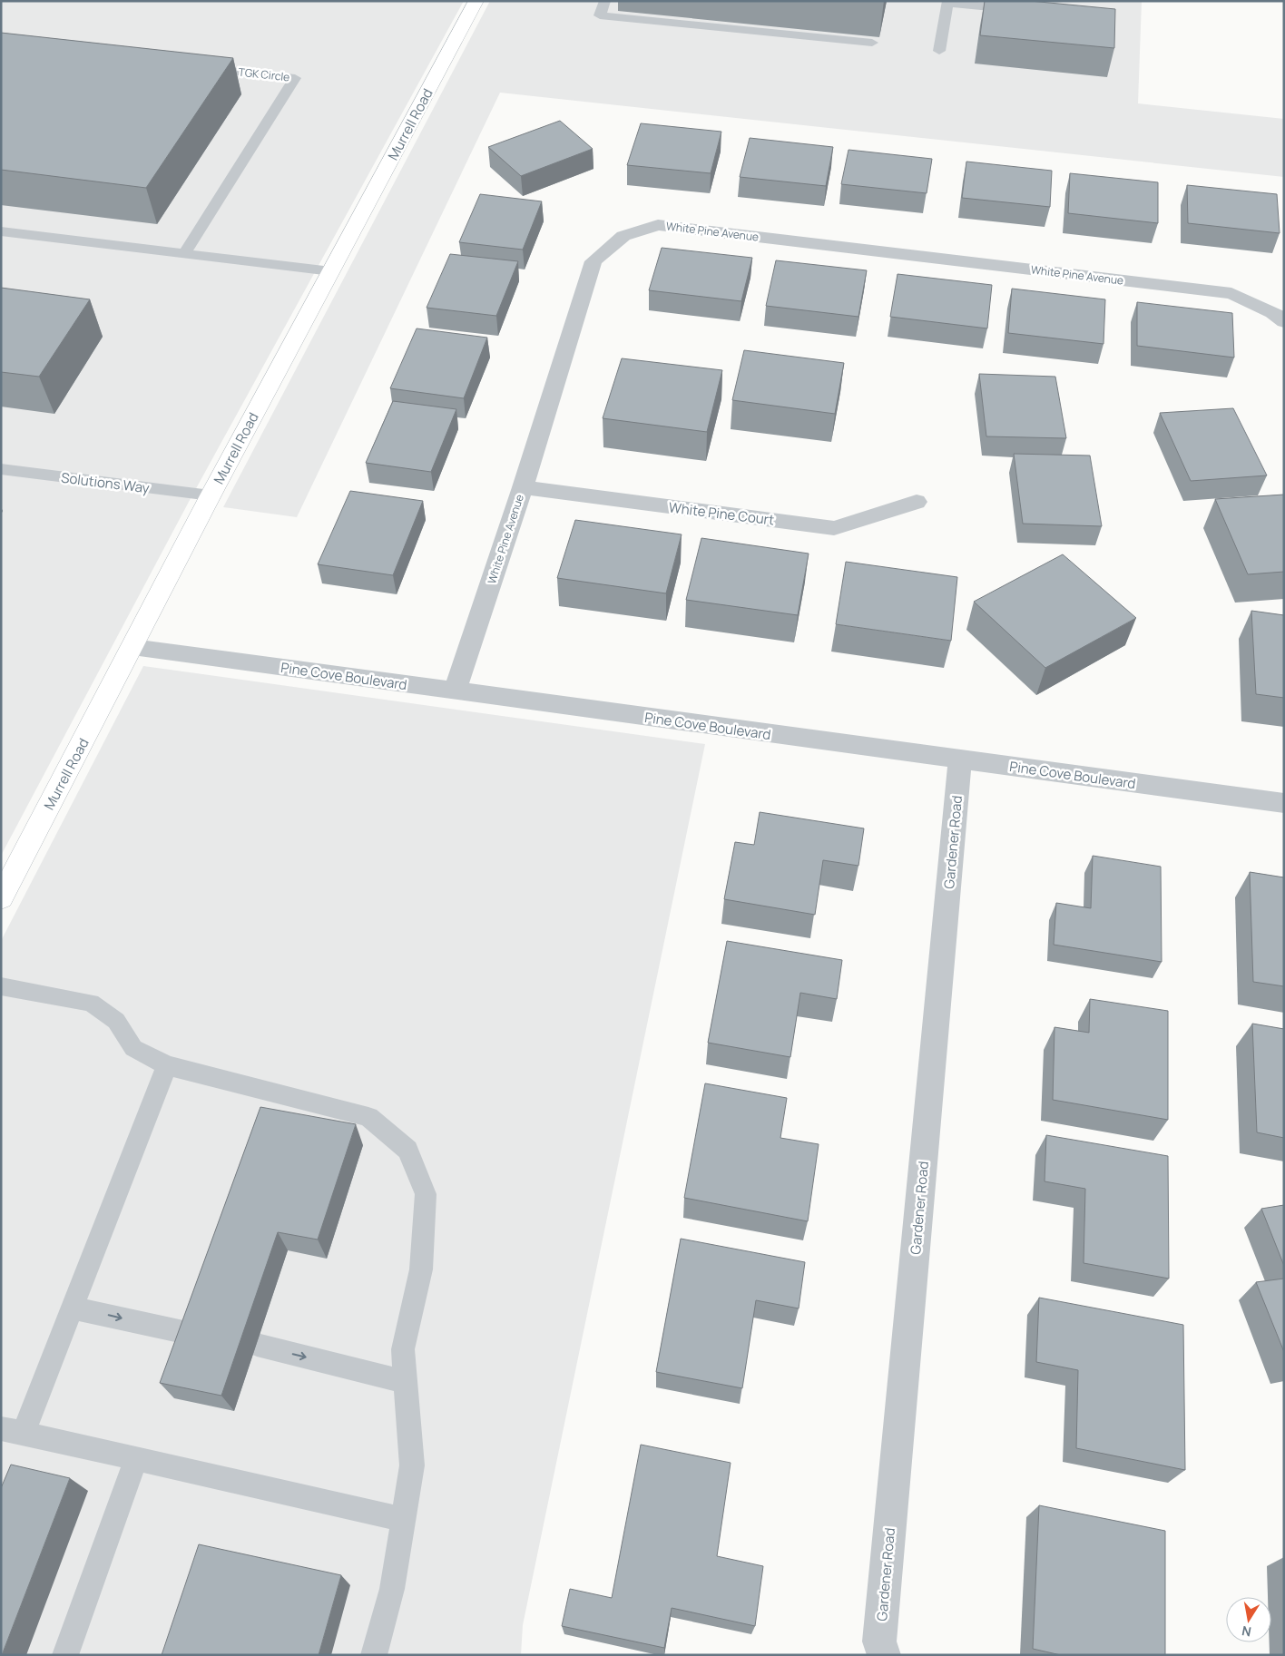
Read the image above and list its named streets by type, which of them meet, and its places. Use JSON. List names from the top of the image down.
{
  "streets": {
    "street": [
      "Murrell Road",
      "White Pine Avenue",
      "White Pine Court",
      "Pine Cove Boulevard",
      "Gardener Road"
    ],
    "lane": ["TGK Circle", "Solutions Way"]
  },
  "crossings": [
    ["Murrell Road", "Solutions Way"],
    ["Murrell Road", "Pine Cove Boulevard"],
    ["White Pine Avenue", "White Pine Court"],
    ["White Pine Avenue", "Pine Cove Boulevard"],
    ["Pine Cove Boulevard", "Gardener Road"]
  ],
  "north": "bottom"
}
